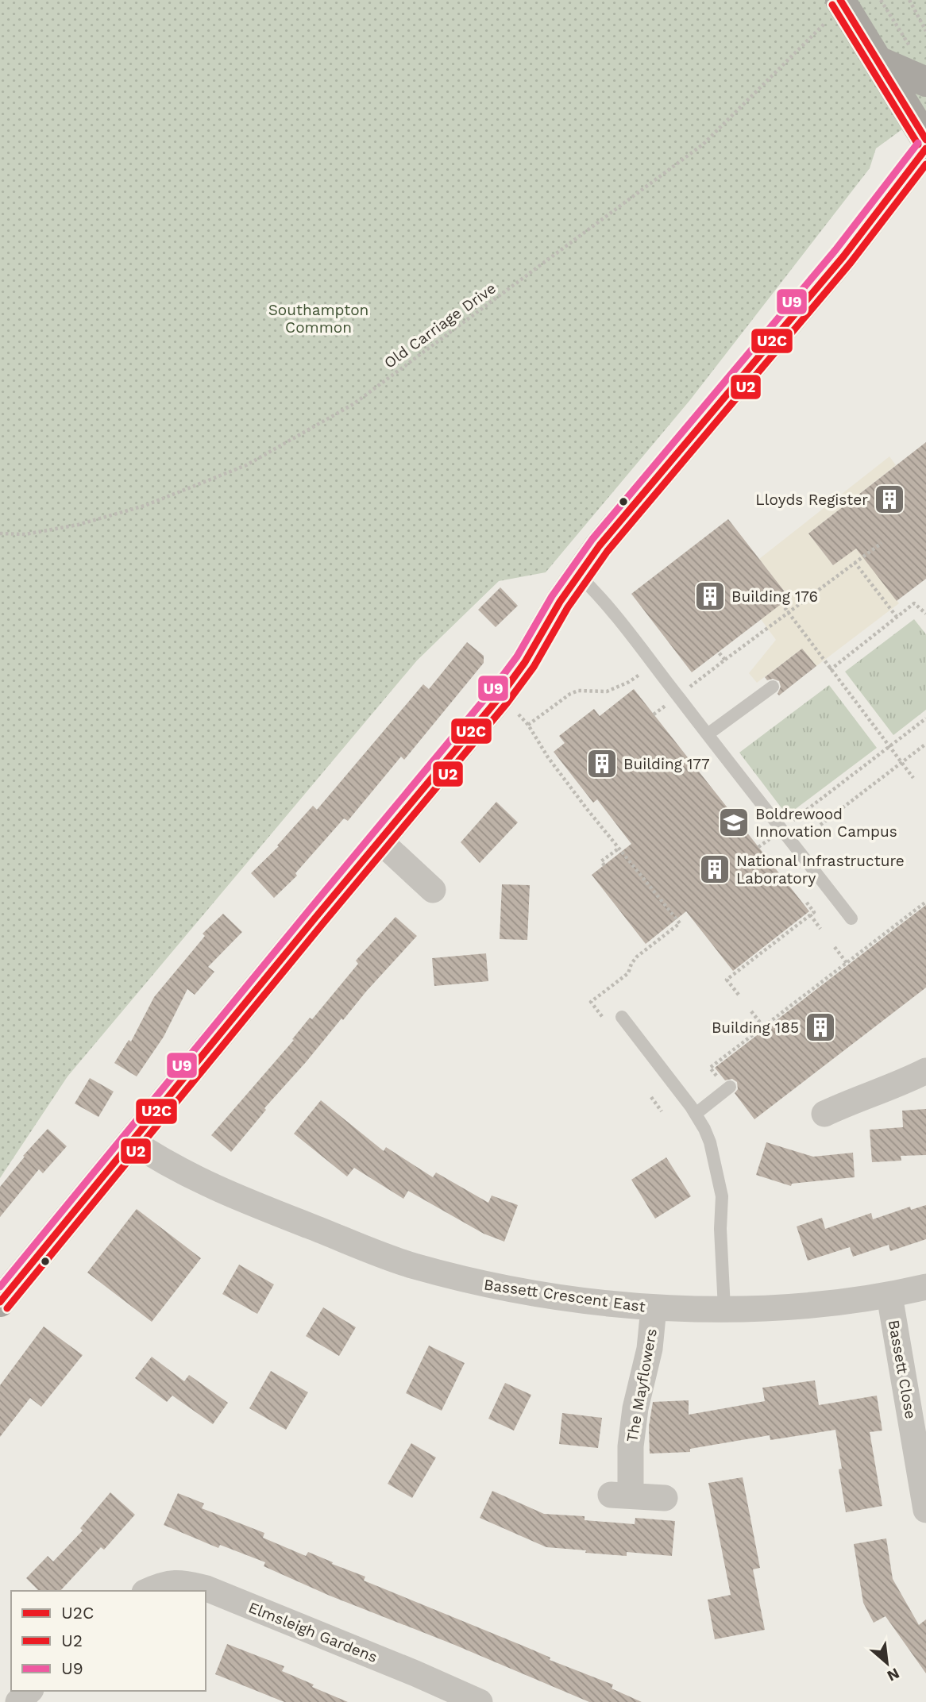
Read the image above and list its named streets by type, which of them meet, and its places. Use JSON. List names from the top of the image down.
{
  "streets": {
    "street": [
      "Bassett Crescent East",
      "Bassett Close",
      "The Mayflowers",
      "Elmsleigh Gardens"
    ],
    "path": ["Old Carriage Drive"]
  },
  "crossings": [
    ["Bassett Crescent East", "Bassett Close"],
    ["Bassett Crescent East", "The Mayflowers"]
  ],
  "parks": ["Southampton Common"],
  "places": {
    "building": [
      "Lloyds Register",
      "Building 176",
      "Building 177",
      "National Infrastructure Laboratory",
      "Building 185"
    ],
    "school or university": ["Boldrewood Innovation Campus"]
  },
  "lines": ["transit line U2C", "transit line U2", "transit line U9"],
  "legend": ["U2C", "U2", "U9"],
  "north": "bottom right"
}
